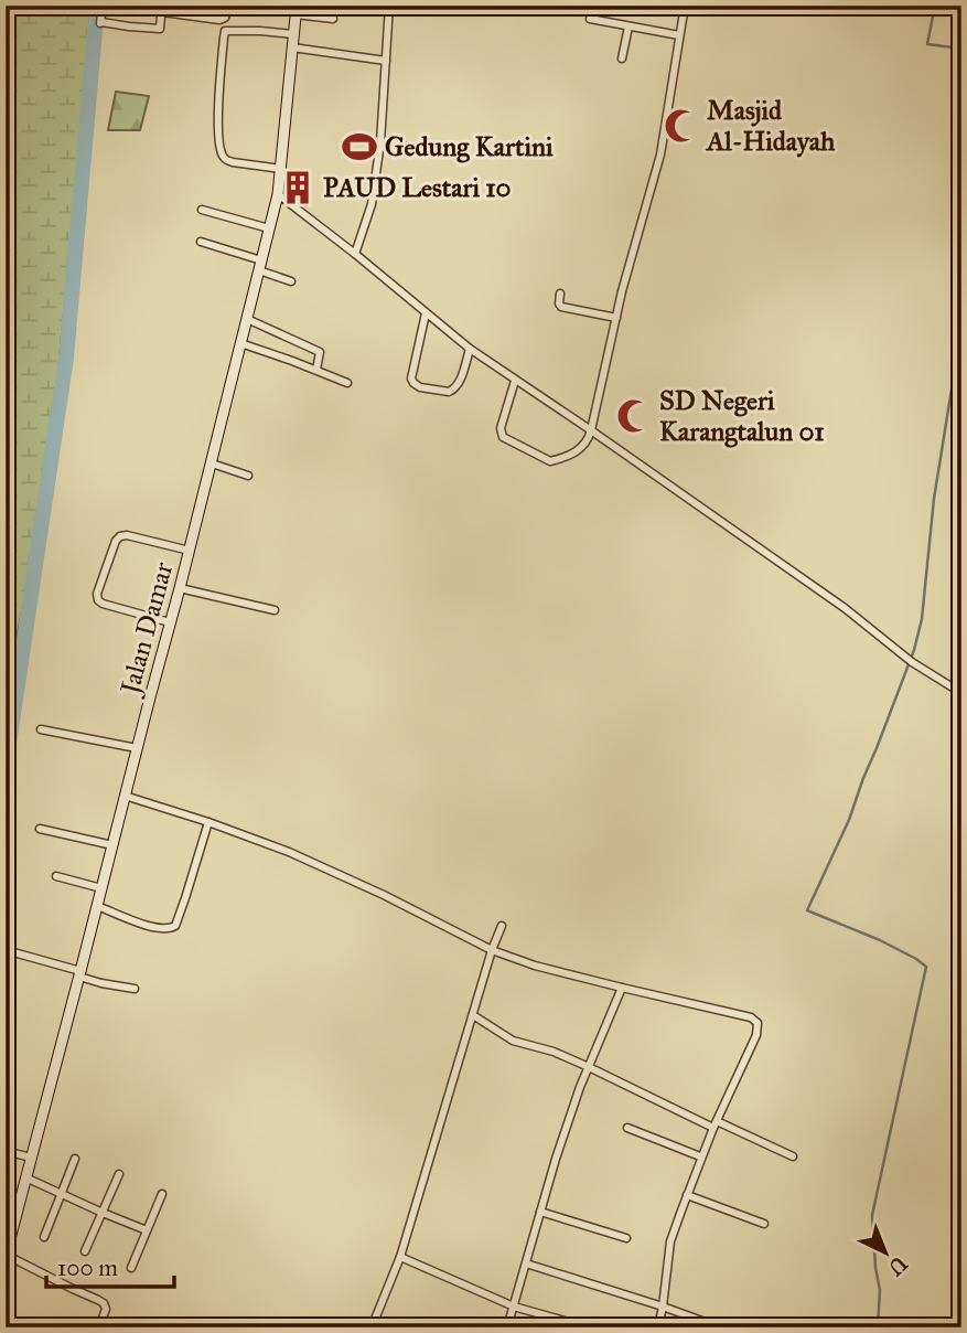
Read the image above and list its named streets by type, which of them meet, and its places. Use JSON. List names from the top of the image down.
{
  "streets": {
    "street": ["Jalan Damar"]
  },
  "places": {
    "mosque": ["Masjid Al-Hidayah", "SD Negeri Karangtalun 01"],
    "sports": ["Gedung Kartini"],
    "building": ["PAUD Lestari 10"]
  },
  "scale_bar": "100 m",
  "north": "bottom right"
}
